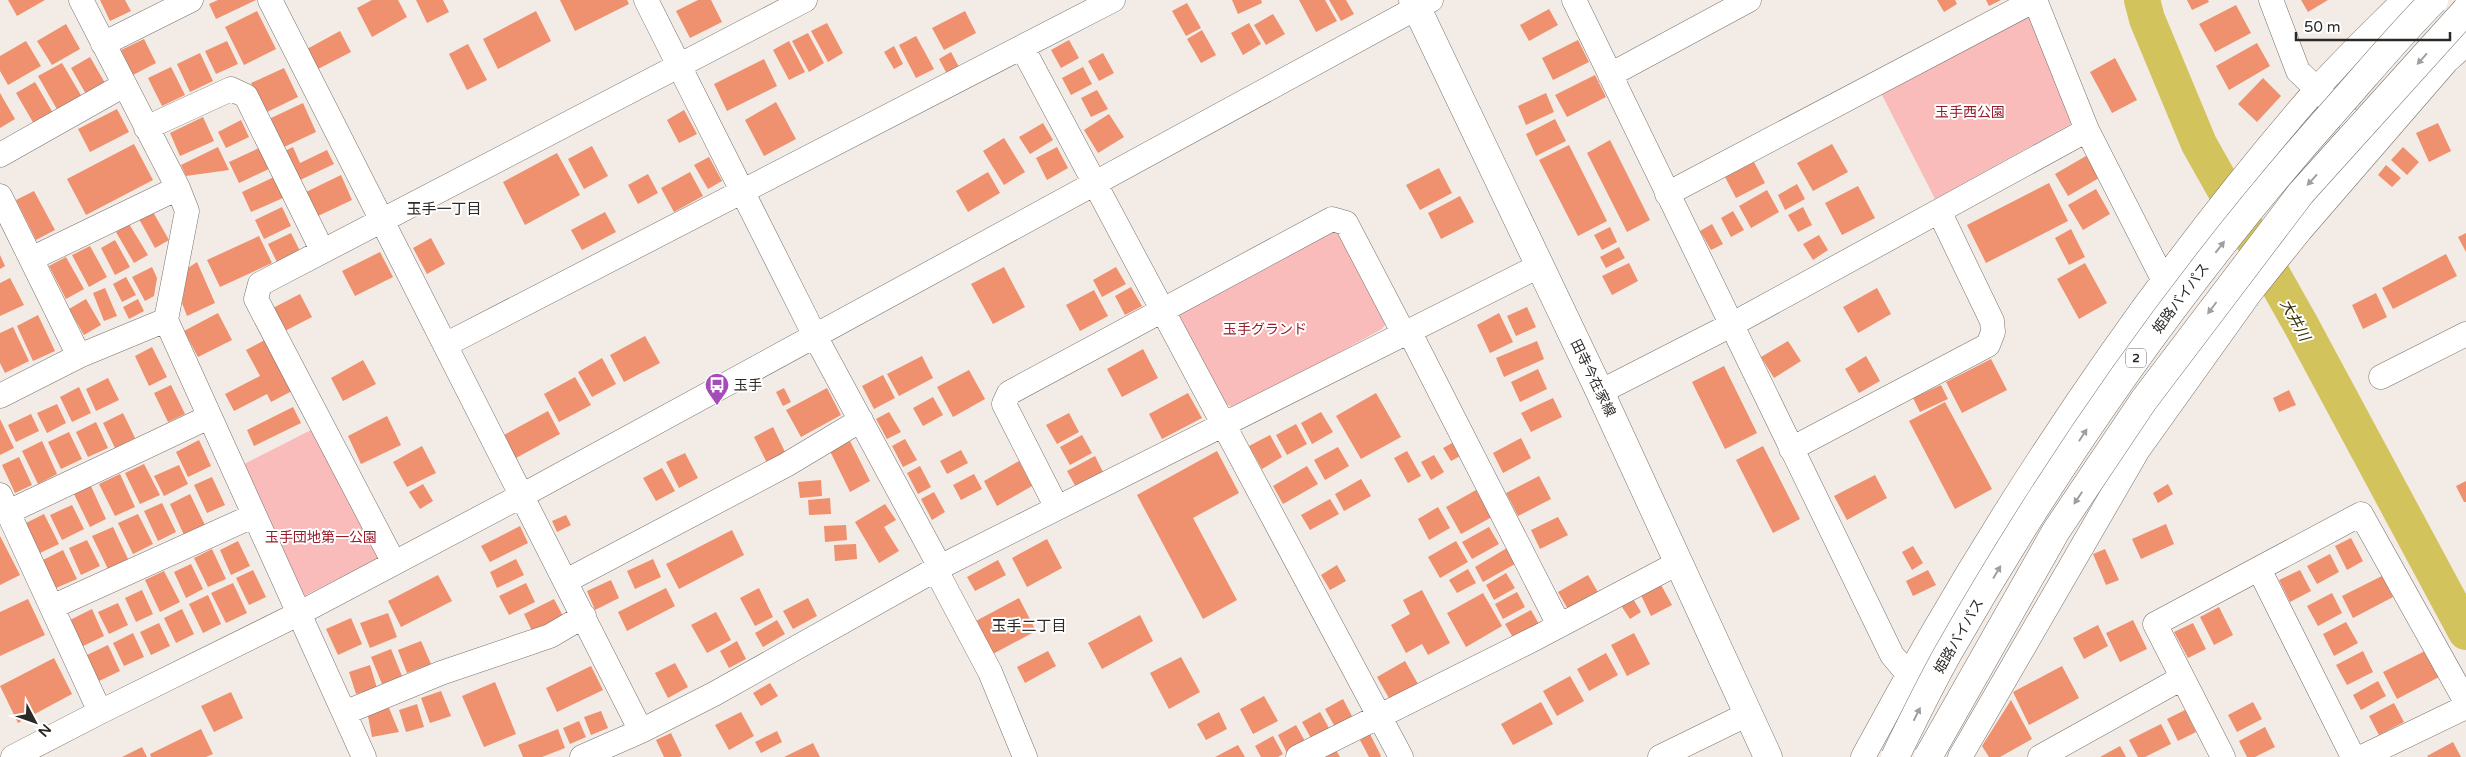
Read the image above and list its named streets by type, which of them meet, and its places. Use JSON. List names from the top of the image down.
{
  "streets": {
    "main road": ["姫路バイパス", "2", "田寺今在家線"]
  },
  "districts": ["玉手一丁目", "玉手二丁目"],
  "water": ["大井川"],
  "parks": ["玉手西公園", "玉手グランド", "玉手団地第一公園"],
  "places": {
    "bus stop": ["玉手"]
  },
  "scale_bar": "50 m",
  "north": "bottom right"
}
